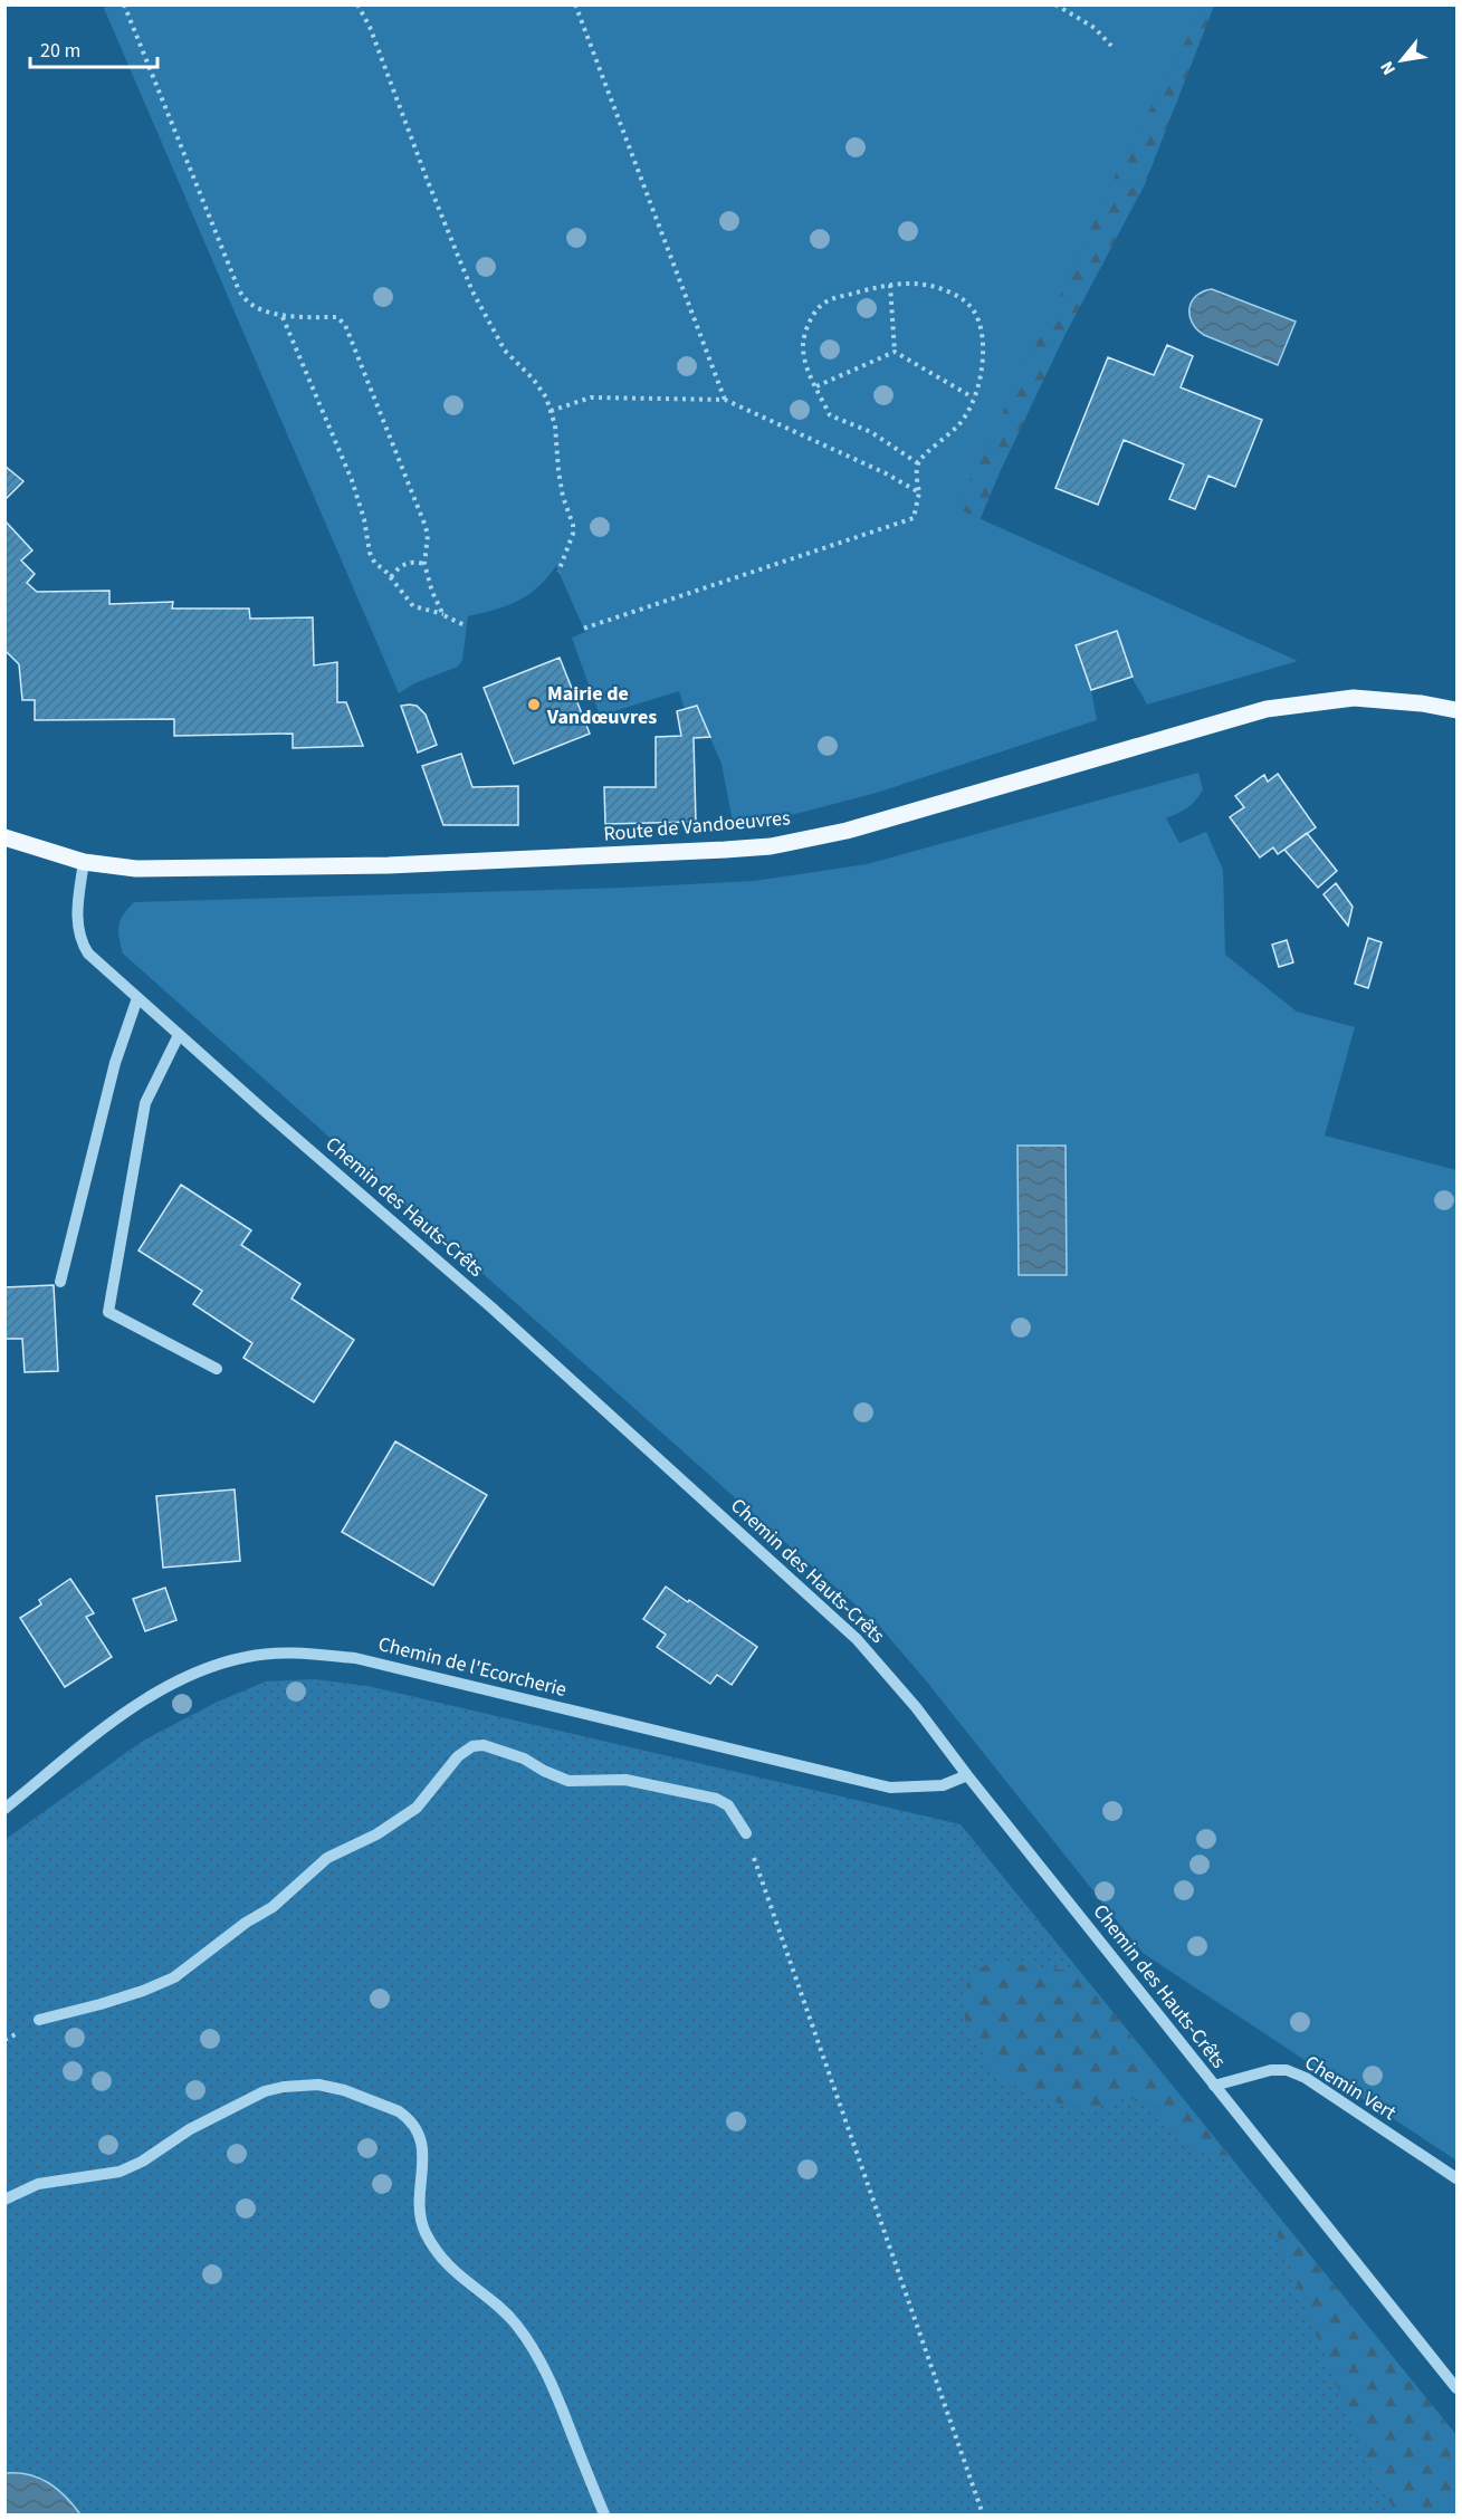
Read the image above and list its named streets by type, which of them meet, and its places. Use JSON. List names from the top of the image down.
{
  "streets": {
    "main road": ["Route de Vandoeuvres"],
    "street": ["Chemin des Hauts-Crêts", "Chemin de l'Ecorcherie", "Chemin Vert"]
  },
  "crossings": [
    ["Route de Vandoeuvres", "Chemin des Hauts-Crêts"],
    ["Chemin des Hauts-Crêts", "Chemin de l'Ecorcherie"],
    ["Chemin des Hauts-Crêts", "Chemin Vert"]
  ],
  "places": ["Mairie de Vandœuvres"],
  "scale_bar": "20 m",
  "north": "bottom left"
}
